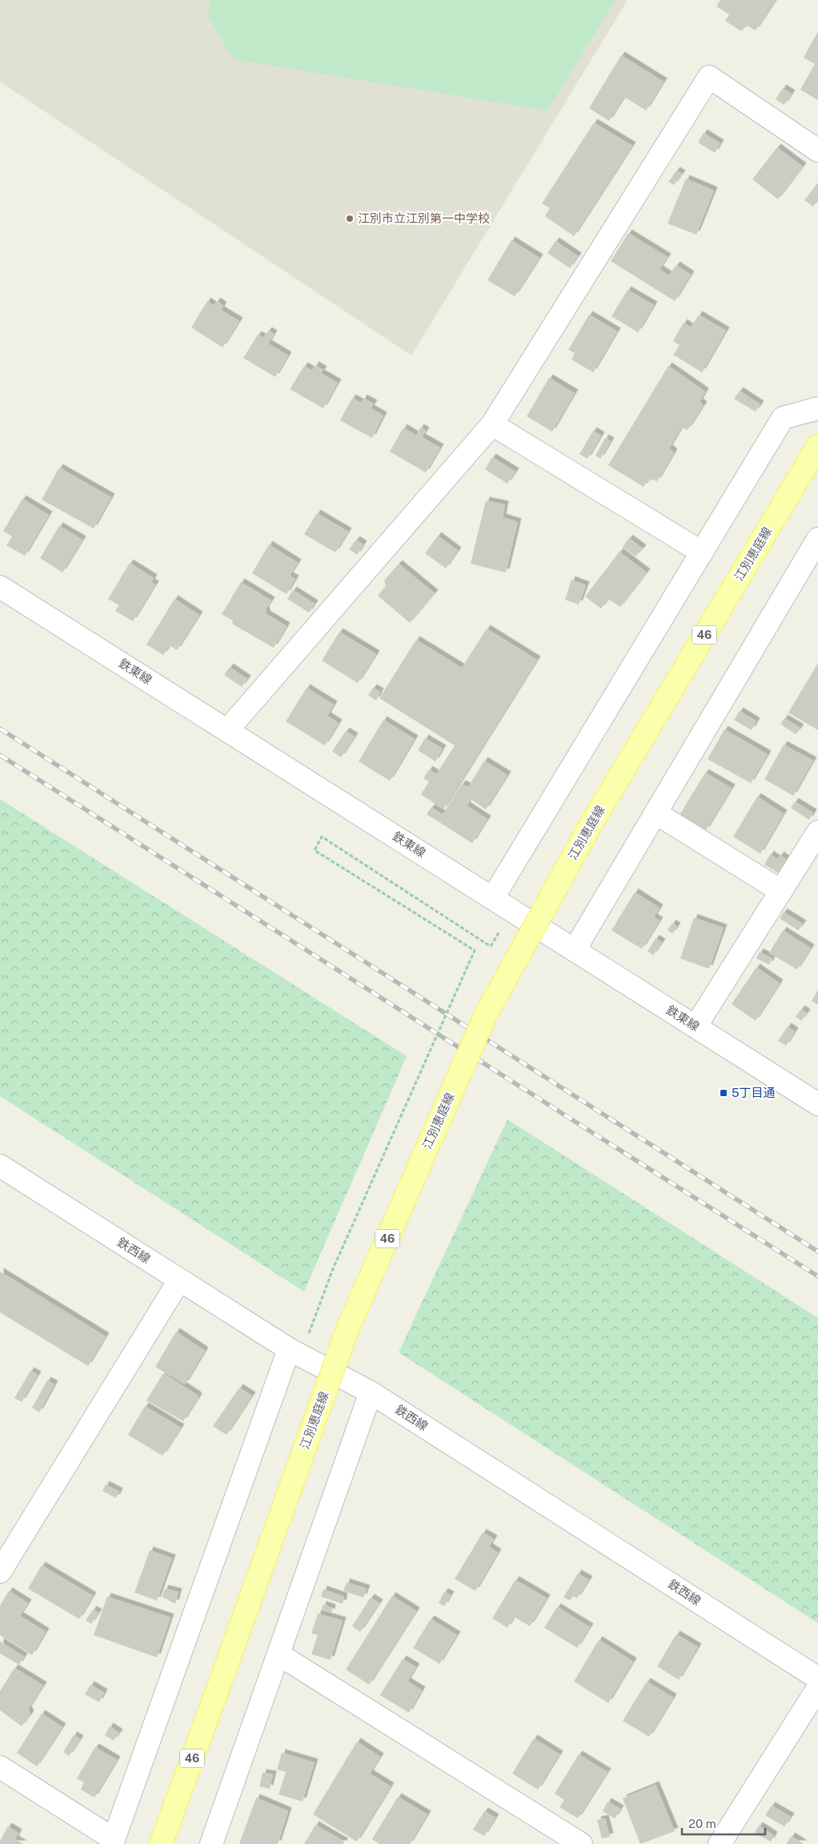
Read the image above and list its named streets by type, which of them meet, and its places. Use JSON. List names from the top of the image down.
{
  "streets": {
    "main road": ["江別恵庭線", "46"],
    "street": ["鉄東線", "鉄西線"]
  },
  "places": {
    "other": ["江別市立江別第一中学校"],
    "transit": ["5丁目通"]
  },
  "scale_bar": "20 m"
}
